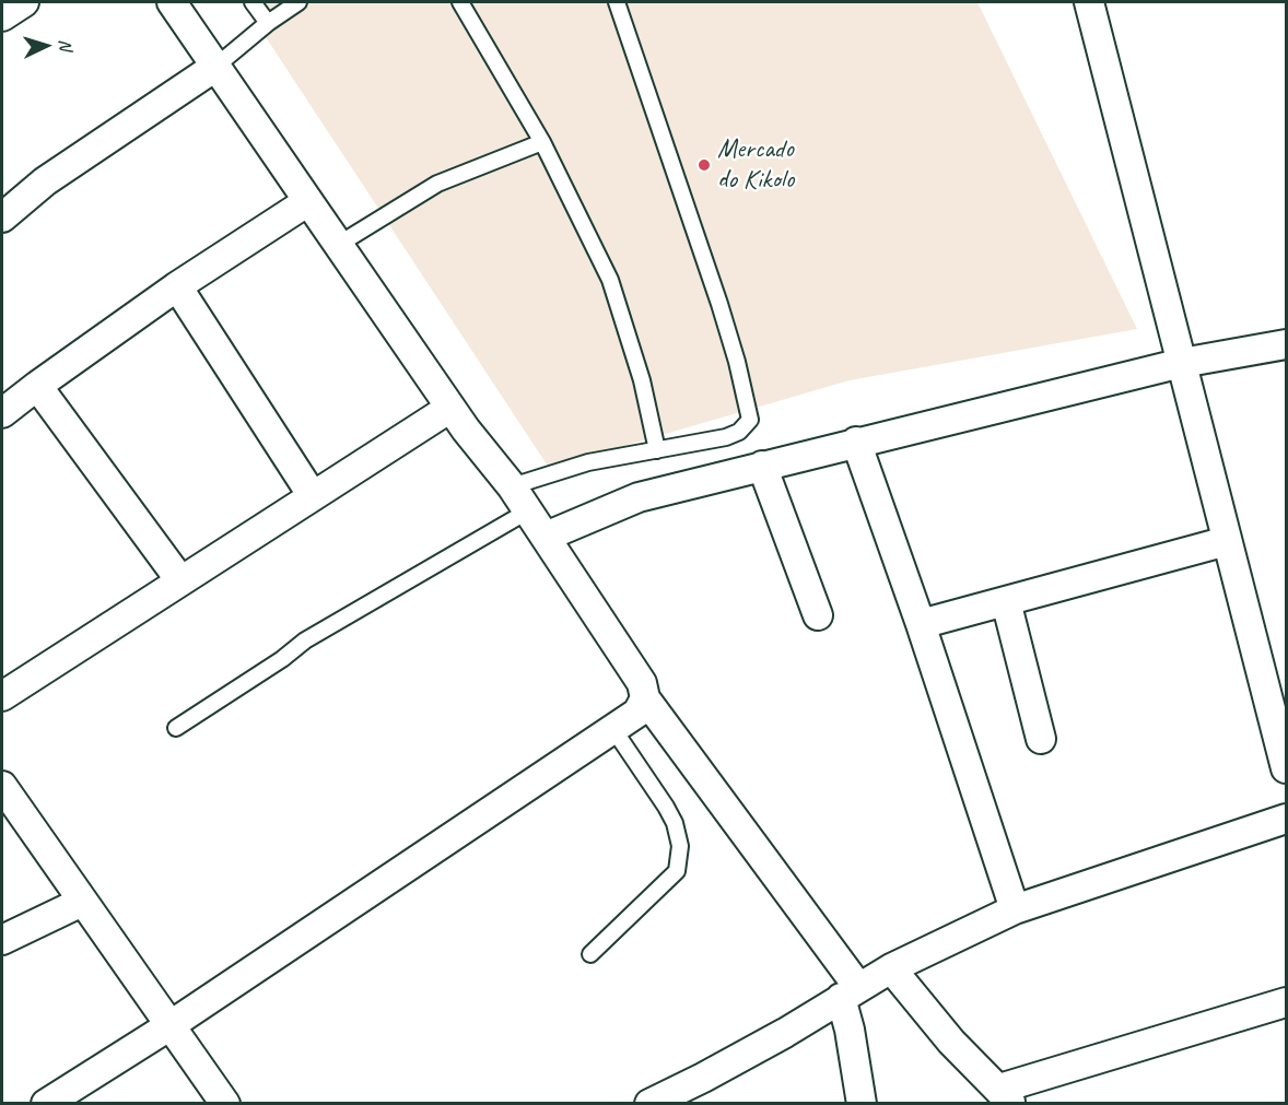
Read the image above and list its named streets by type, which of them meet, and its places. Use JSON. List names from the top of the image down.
{
  "places": ["Mercado do Kikolo"],
  "north": "right"
}
